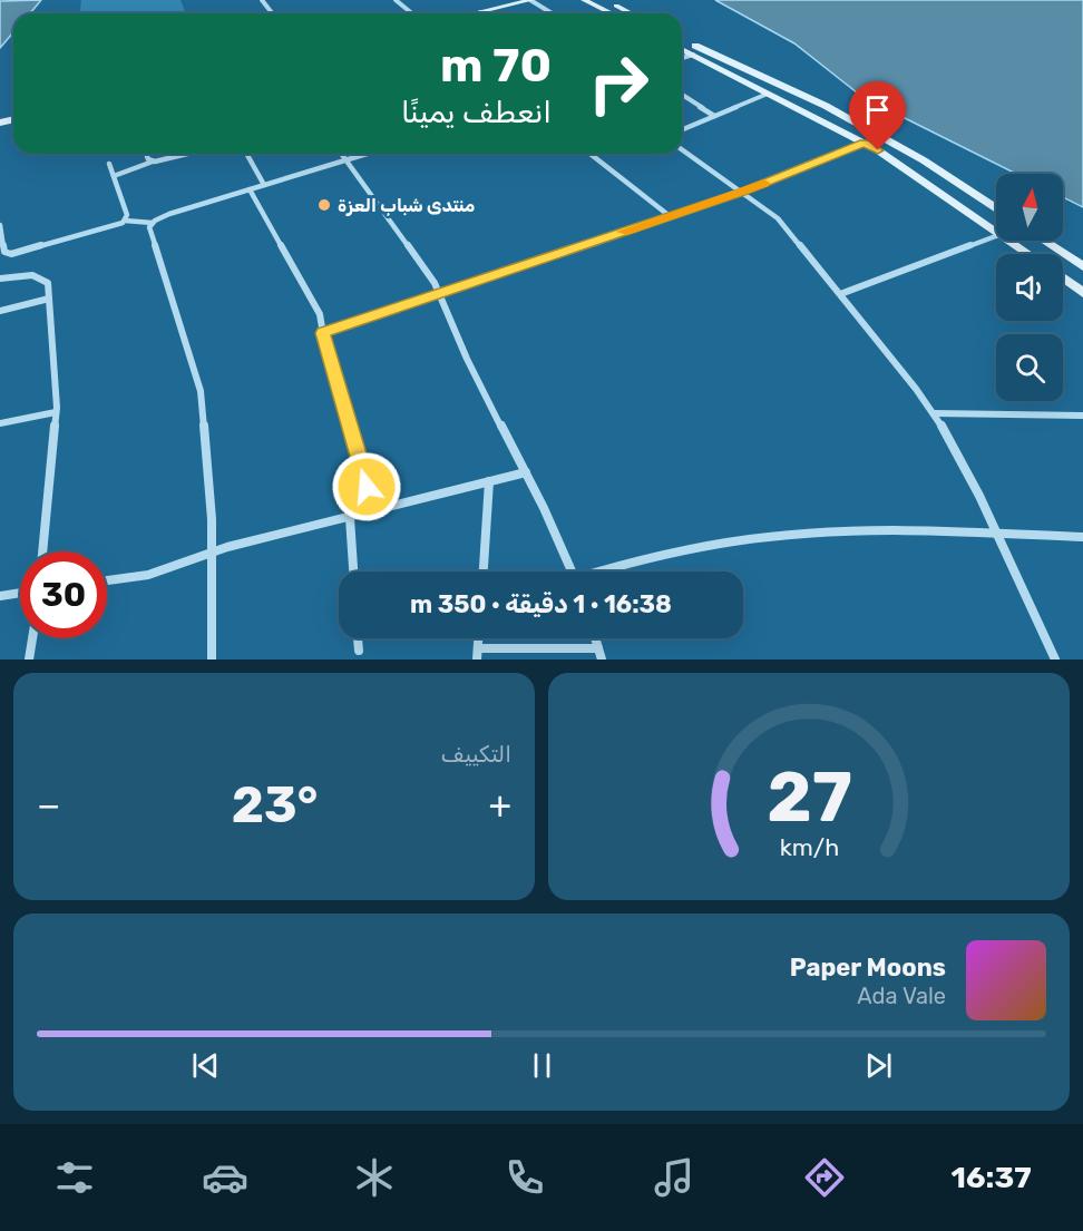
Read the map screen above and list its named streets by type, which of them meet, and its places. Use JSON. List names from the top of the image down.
{
  "places": ["منتدى شباب العزة"],
  "north": "top",
  "page": {
    "turn": ["70 m", "انعطف يمينًا"],
    "limit": "30",
    "trip": "16:38 · 1 دقيقة · 350 m",
    "tile": "التكييف",
    "heat": ["−", "23°", "+"],
    "song": ["Paper Moons", "Ada Vale"],
    "tabs": "16:37",
    "gauge": ["27", "km/h"]
  }
}
